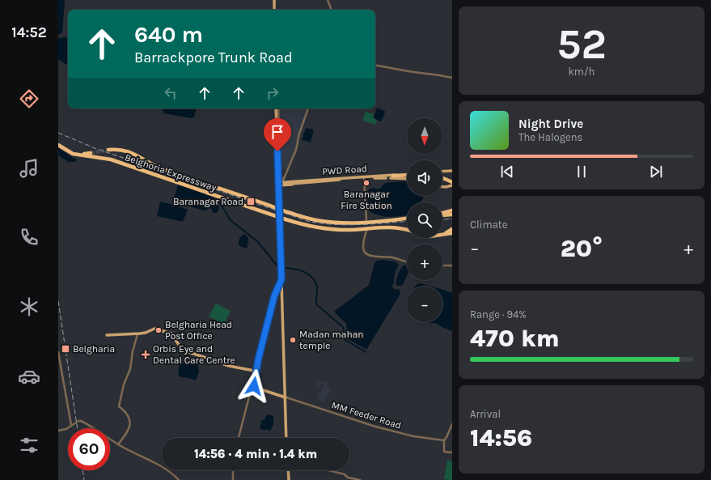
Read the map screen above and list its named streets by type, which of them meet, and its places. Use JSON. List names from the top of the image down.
{
  "streets": {
    "highway": ["Belghoria Expressway"],
    "main road": ["PWD Road"],
    "street": ["MM Feeder Road"]
  },
  "places": {
    "other": ["Baranagar Fire Station", "Belgharia Head Post Office", "Madan mahan temple"],
    "transit": ["Baranagar Road", "Belgharia"],
    "health": ["Orbis Eye and Dental Care Centre"]
  },
  "north": "bottom",
  "page": {
    "tabs": "14:52",
    "tile": [
      ["52", "km/h"],
      "Climate",
      ["Range · 94%", "470 km"],
      ["Arrival", "14:56"]
    ],
    "turn": ["640 m", "Barrackpore Trunk Road"],
    "song": ["Night Drive", "The Halogens"],
    "map_buttons": ["+", "−"],
    "heat": ["−", "20°", "+"],
    "limit": "60",
    "trip": "14:56 · 4 min · 1.4 km"
  }
}
